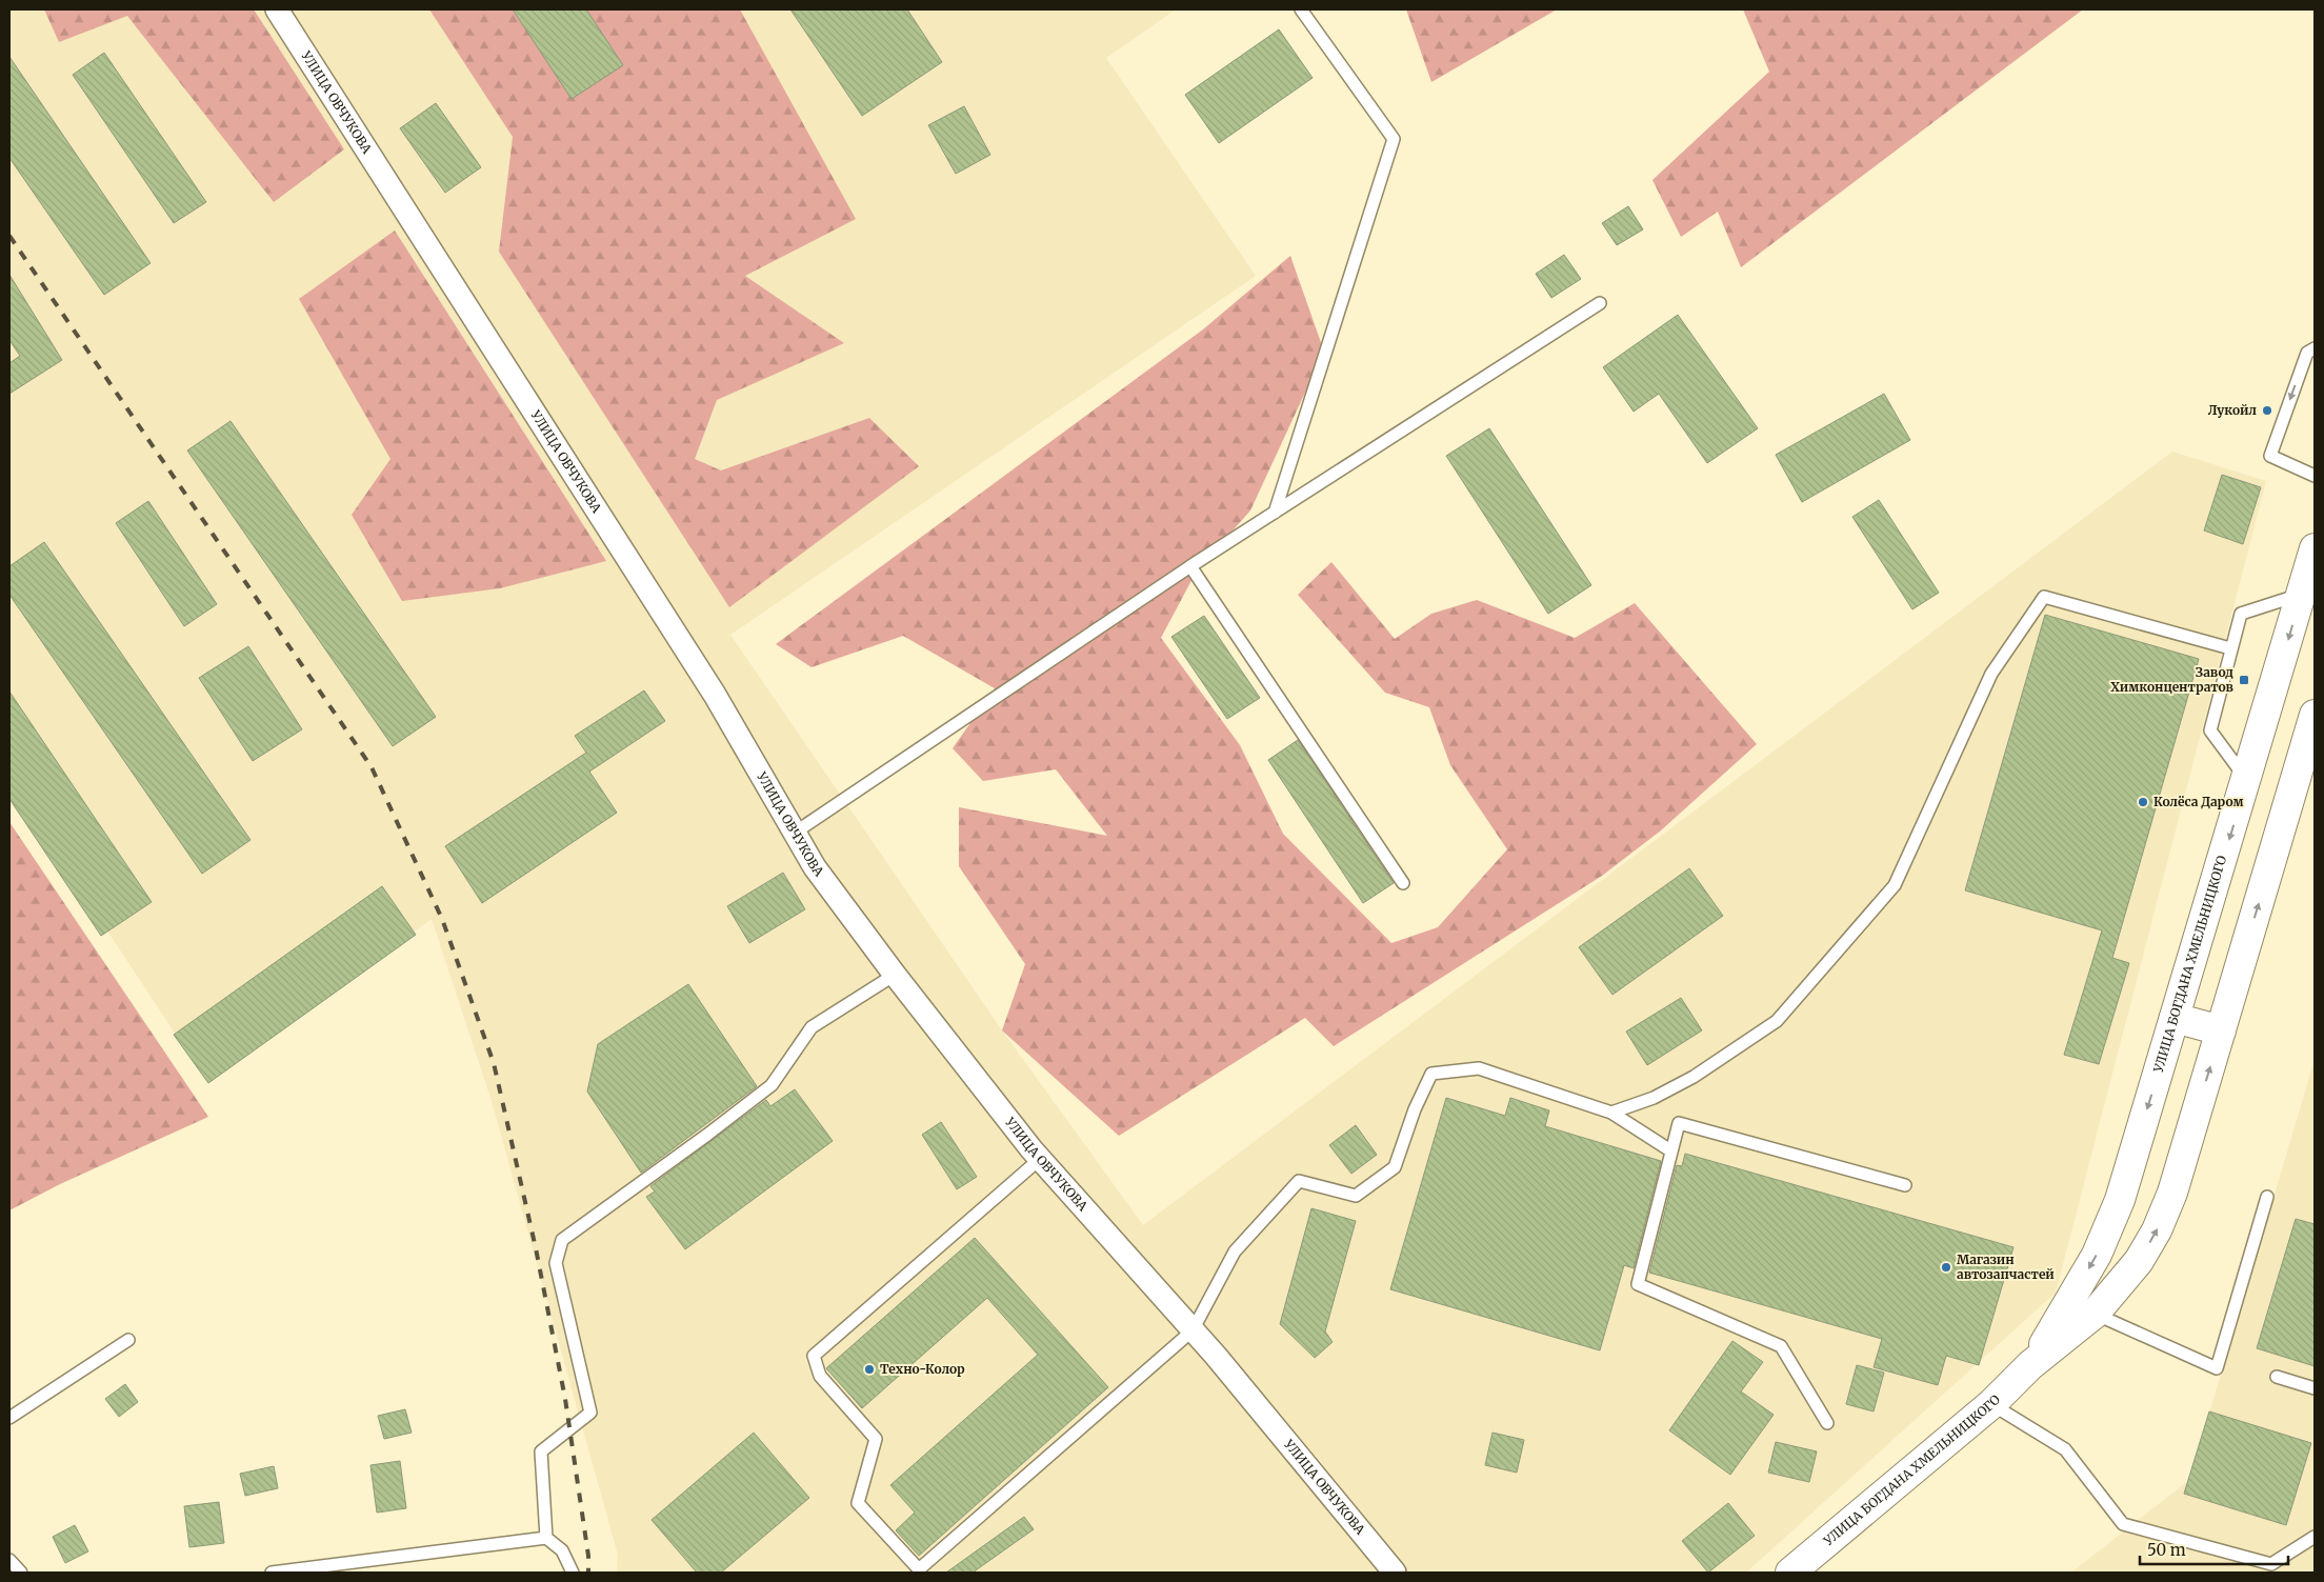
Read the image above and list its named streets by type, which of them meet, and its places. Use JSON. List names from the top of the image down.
{
  "streets": {
    "highway": ["УЛИЦА БОГДАНА ХМЕЛЬНИЦКОГО"],
    "street": ["УЛИЦА ОВЧУКОВА"]
  },
  "places": {
    "other": [
      "Лукойл",
      "Колёса Даром",
      "Магазин автозапчастей",
      "Техно-Колор"
    ],
    "transit": ["Завод Химконцентратов"]
  },
  "scale_bar": "50 m"
}
